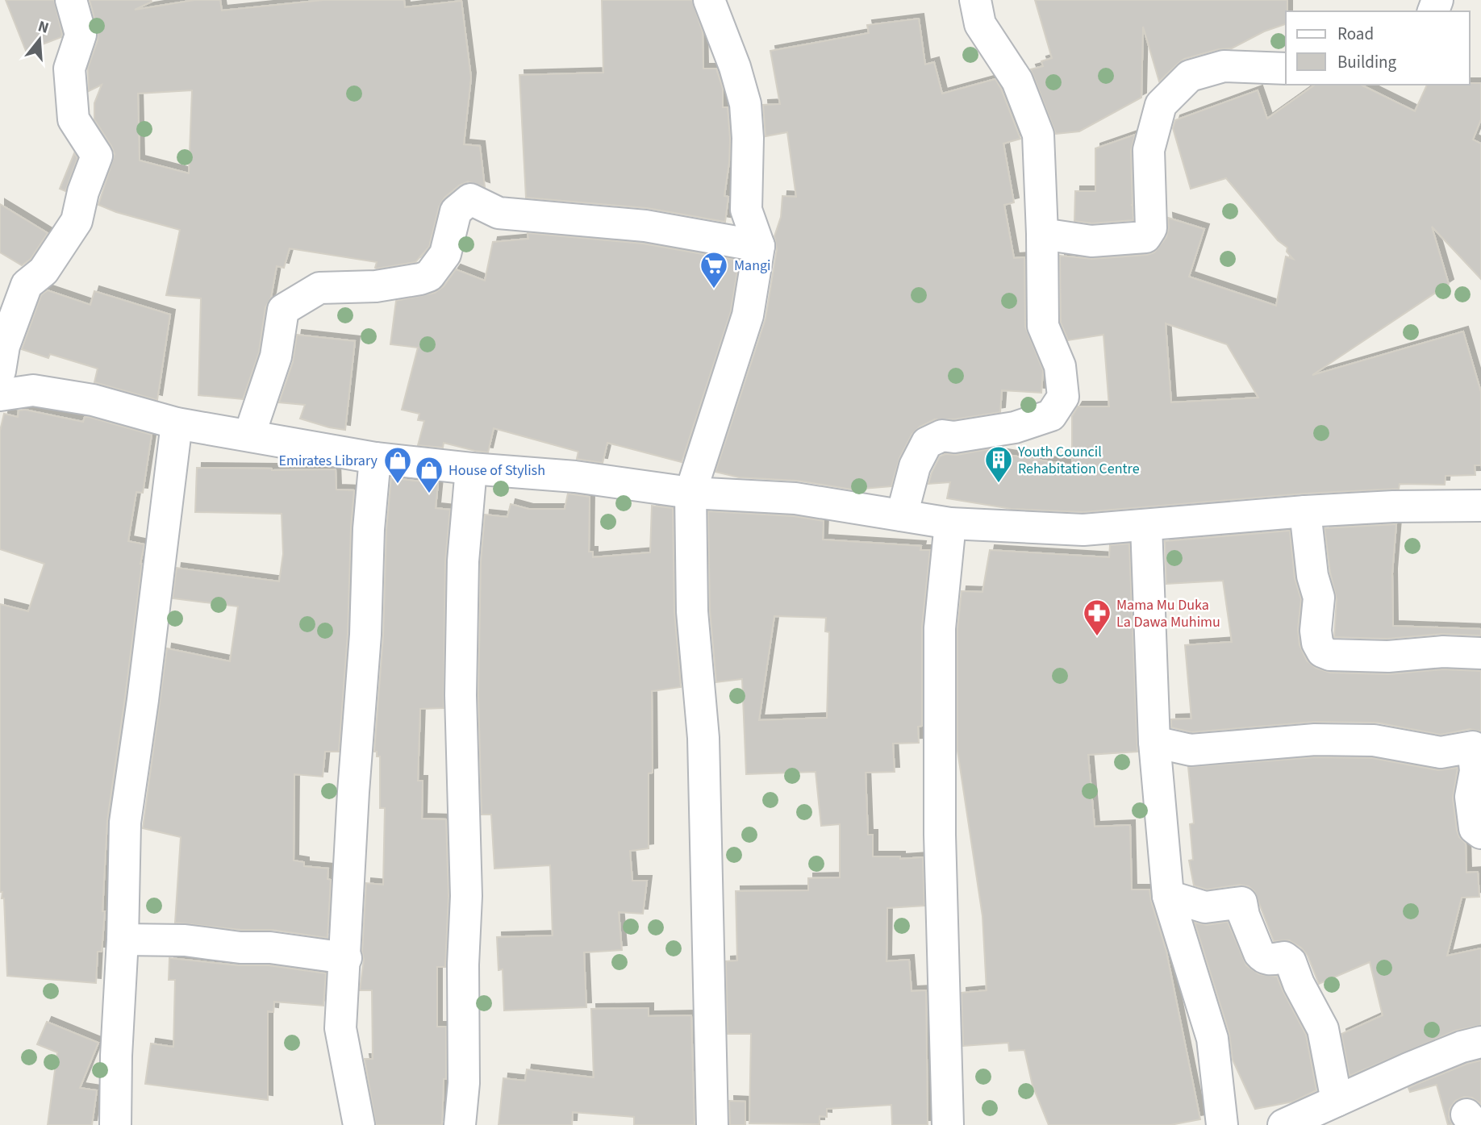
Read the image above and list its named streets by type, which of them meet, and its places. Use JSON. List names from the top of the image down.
{
  "places": {
    "supermarket": ["Mangi"],
    "building": ["Youth Council Rehabitation Centre"],
    "shop": ["Emirates Library", "House of Stylish"],
    "pharmacy": ["Mama Mu Duka La Dawa Muhimu"]
  },
  "legend": ["Road", "Building"],
  "north": "top"
}
